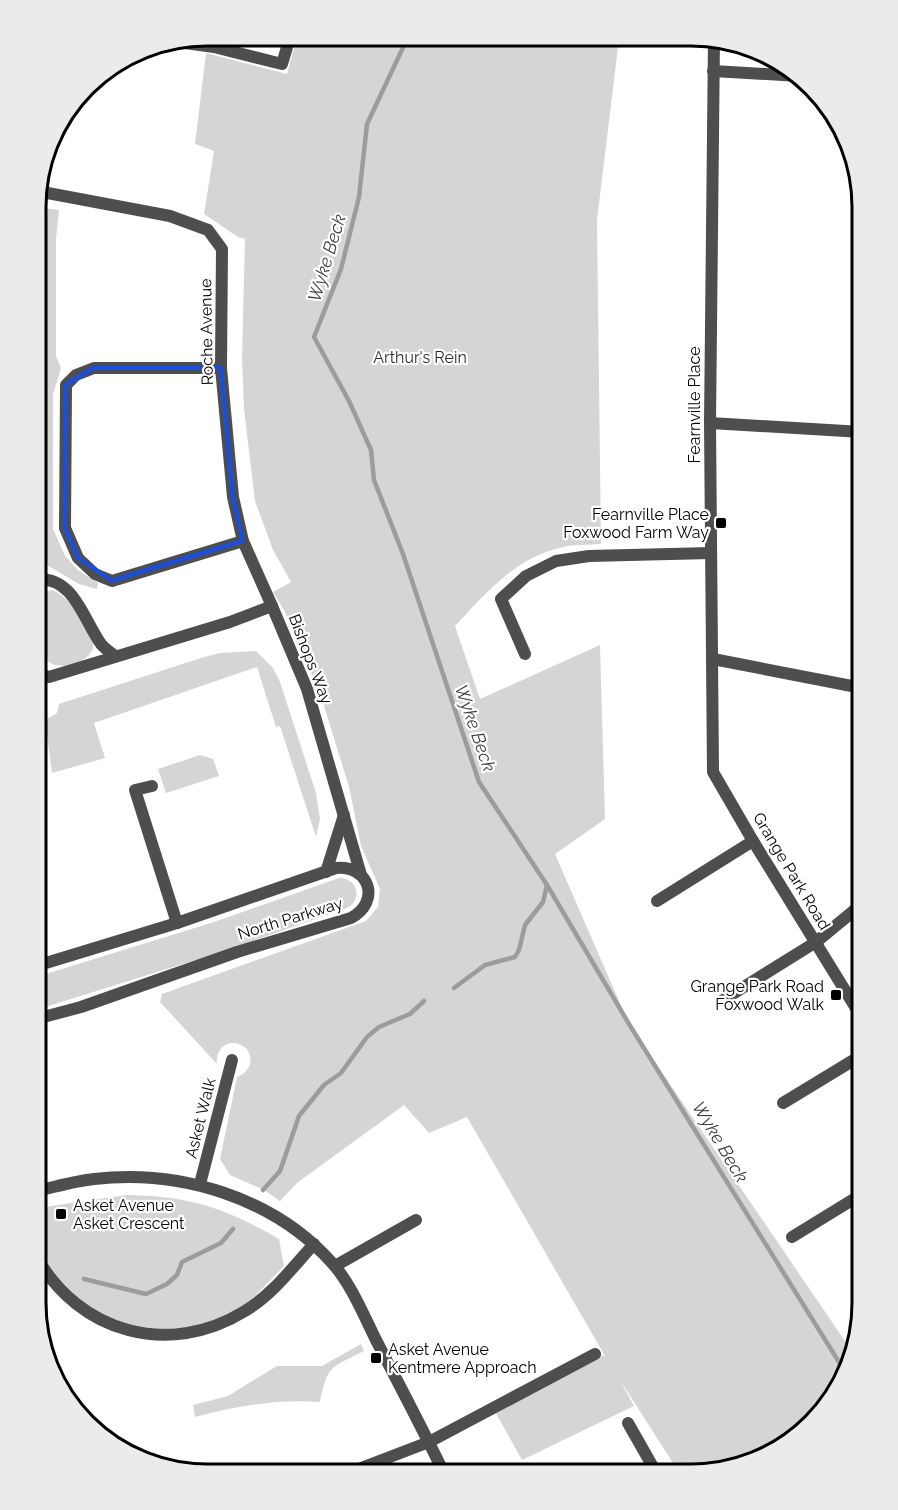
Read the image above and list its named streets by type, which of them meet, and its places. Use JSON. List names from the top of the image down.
{
  "streets": {
    "street": [
      "Roche Avenue",
      "Fearnville Place",
      "Bishops Way",
      "Grange Park Road",
      "North Parkway",
      "Asket Walk"
    ]
  },
  "crossings": [
    ["Roche Avenue", "Bishops Way"],
    ["Fearnville Place", "Grange Park Road"],
    ["Bishops Way", "North Parkway"]
  ],
  "water": ["Wyke Beck"],
  "parks": ["Arthur's Rein"],
  "places": {
    "transit": [
      "Fearnville Place Foxwood Farm Way",
      "Grange Park Road Foxwood Walk",
      "Asket Avenue Asket Crescent",
      "Asket Avenue Kentmere Approach"
    ]
  }
}
